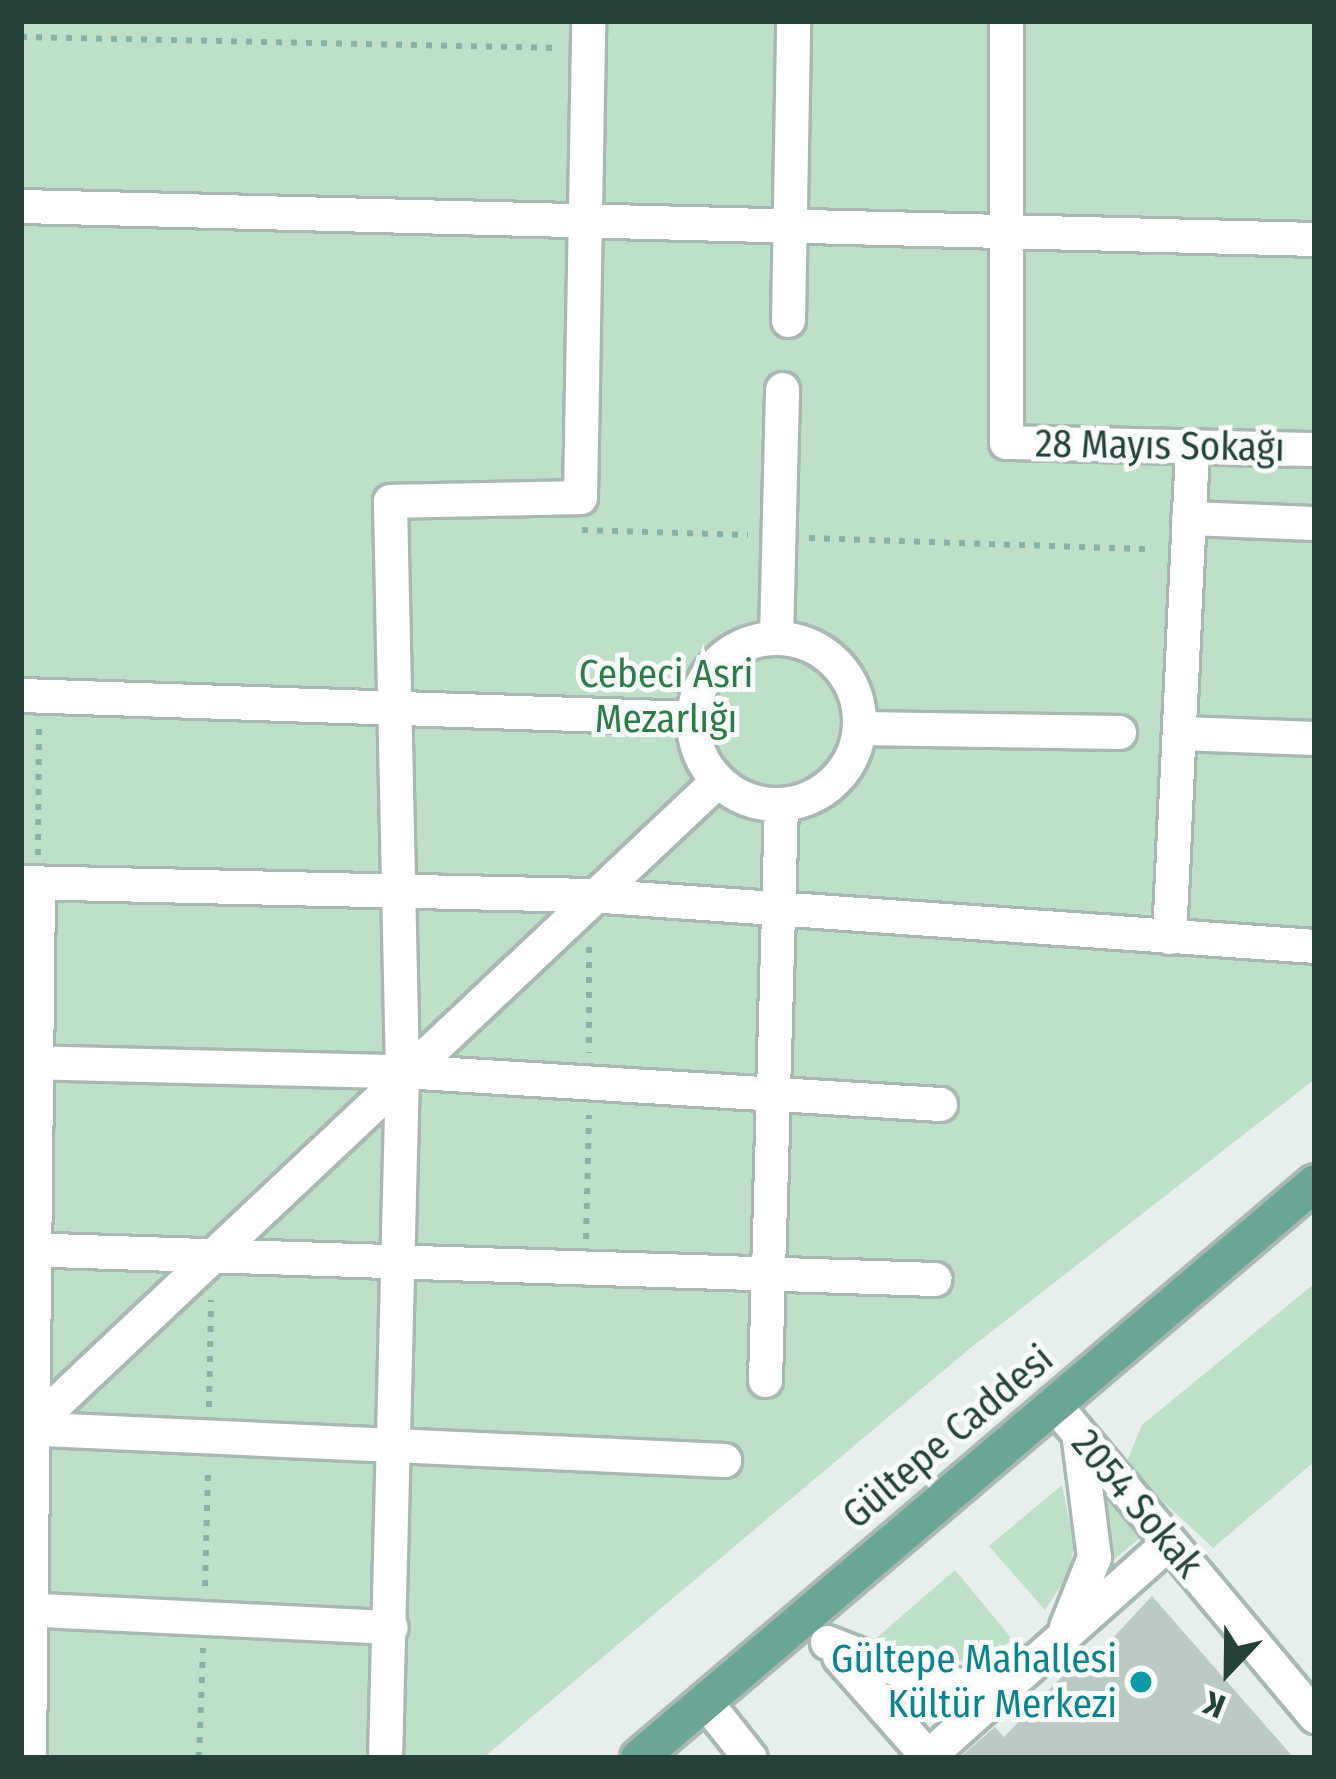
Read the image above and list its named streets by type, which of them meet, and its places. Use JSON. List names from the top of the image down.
{
  "streets": {
    "main road": ["Gültepe Caddesi"],
    "lane": ["28 Mayıs Sokağı", "2054 Sokak"]
  },
  "crossings": [
    ["Gültepe Caddesi", "2054 Sokak"]
  ],
  "parks": ["Cebeci Asri Mezarlığı"],
  "places": ["Gültepe Mahallesi Kültür Merkezi"],
  "north": "bottom"
}
